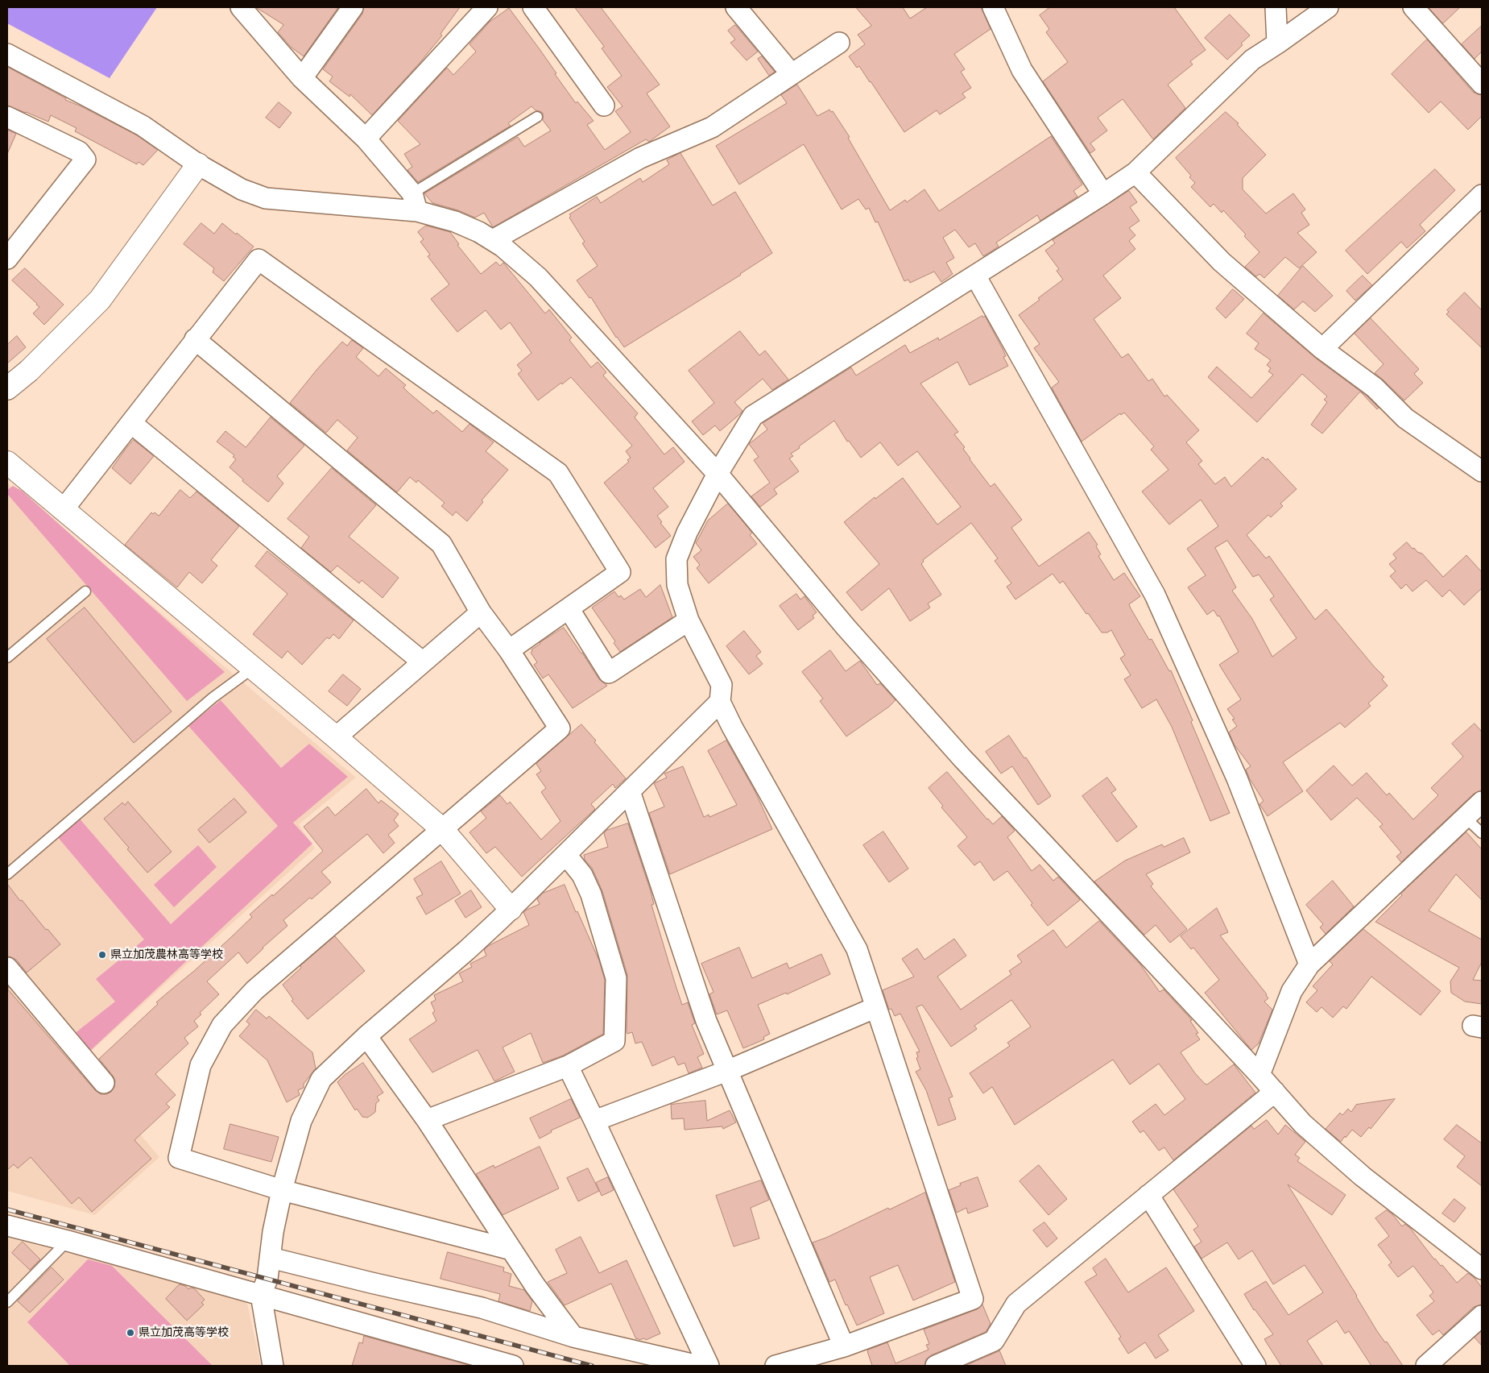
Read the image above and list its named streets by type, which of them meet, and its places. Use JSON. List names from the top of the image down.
{
  "places": ["県立加茂農林高等学校", "県立加茂高等学校"]
}
